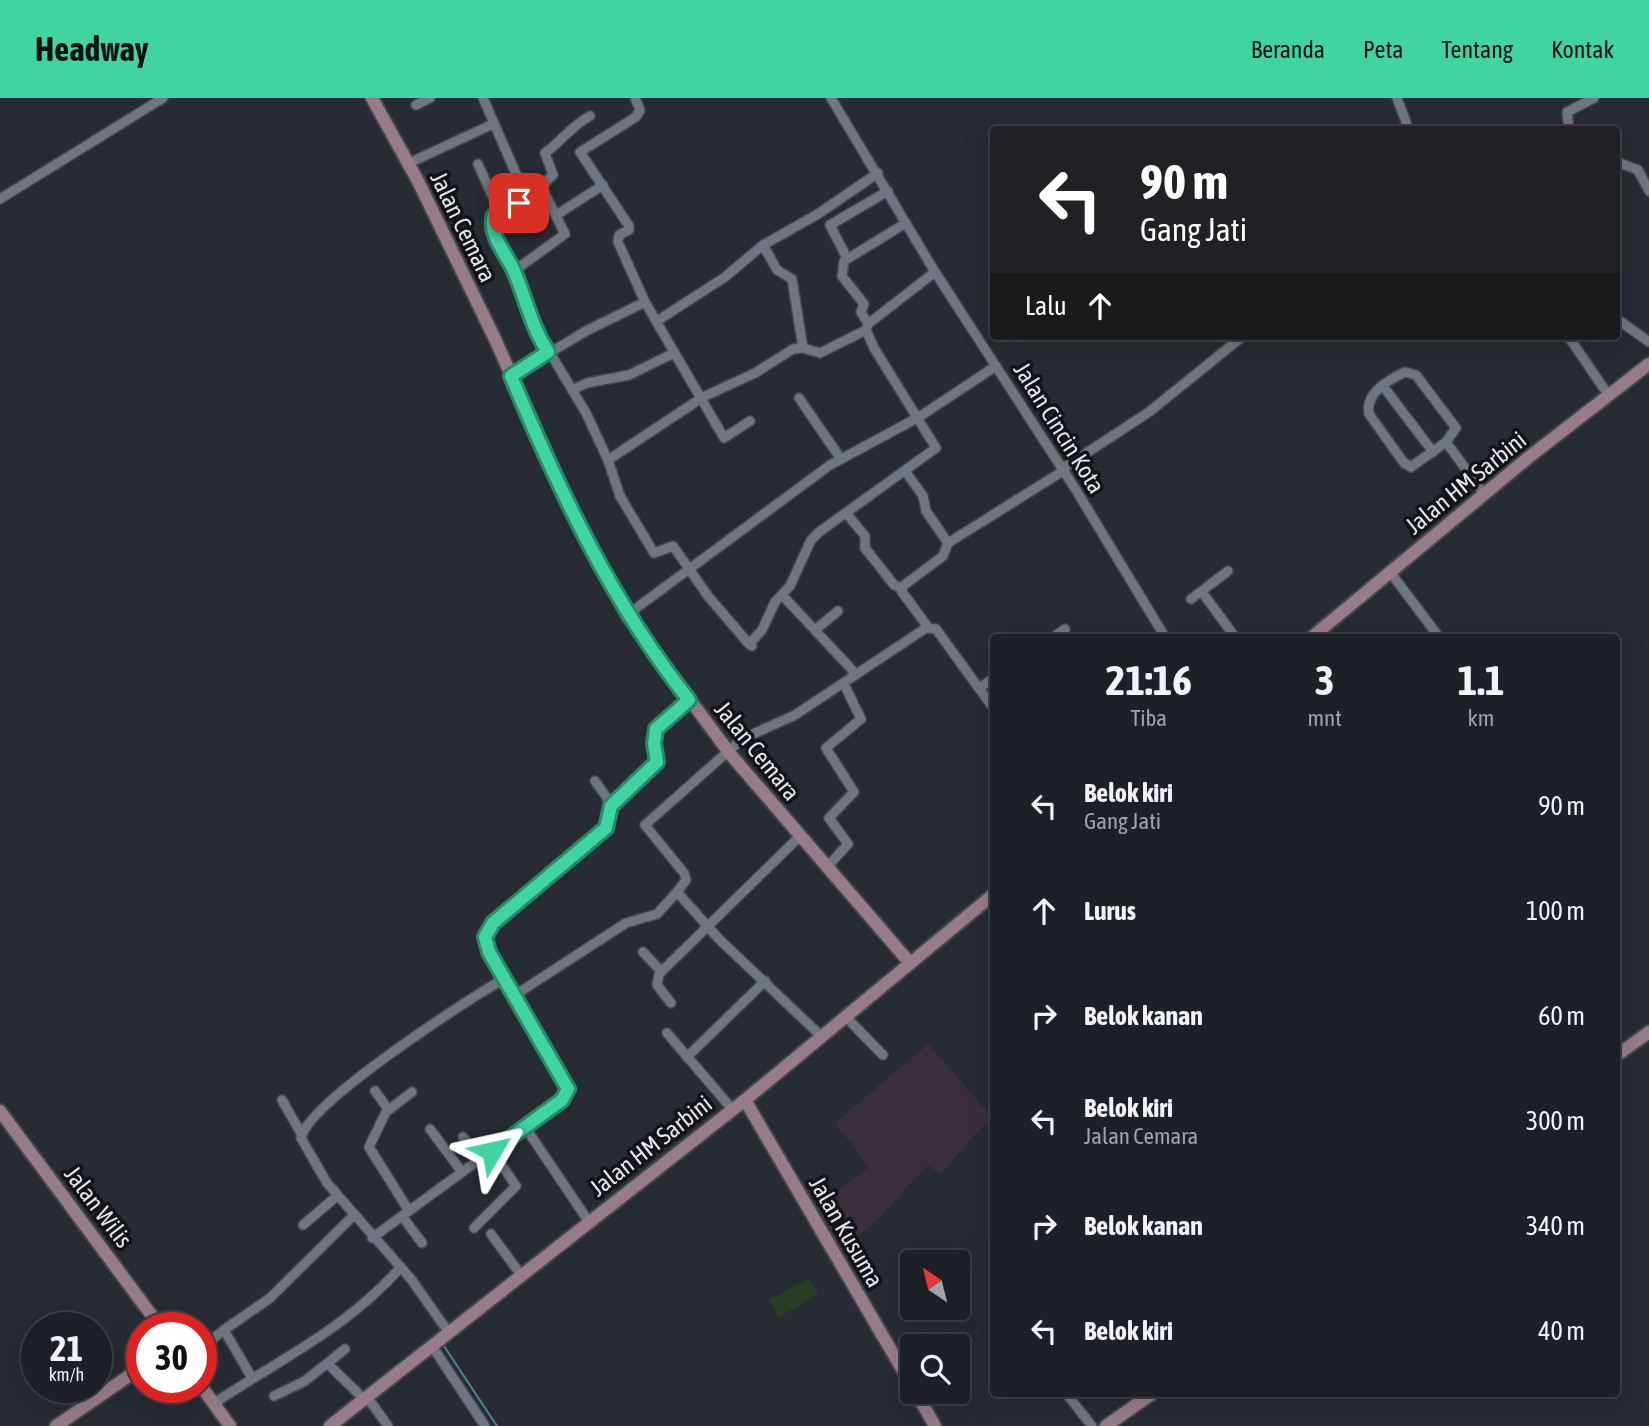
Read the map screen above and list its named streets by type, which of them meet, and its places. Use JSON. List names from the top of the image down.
{
  "streets": {
    "main road": [
      "Jalan Cemara",
      "Jalan HM Sarbini",
      "Jalan Wilis",
      "Jalan Kusuma"
    ],
    "street": ["Jalan Cincin Kota"]
  },
  "crossings": [
    ["Jalan Cemara", "Jalan HM Sarbini"],
    ["Jalan HM Sarbini", "Jalan Kusuma"]
  ],
  "north": "top left",
  "page": {
    "header": "Headway",
    "nav": [
      "Beranda",
      "Peta",
      "Tentang",
      "Kontak"
    ],
    "turn": ["90 m", "Gang Jati"],
    "then": "Lalu",
    "eta": [
      "21:16",
      "Tiba",
      "3",
      "mnt",
      "1.1",
      "km"
    ],
    "list": [
      {
        "name": "Belok kiri",
        "note": "Gang Jati",
        "value": "90 m"
      },
      {
        "name": "Lurus",
        "value": "100 m"
      },
      {
        "name": "Belok kanan",
        "value": "60 m"
      },
      {
        "name": "Belok kiri",
        "note": "Jalan Cemara",
        "value": "300 m"
      },
      {
        "name": "Belok kanan",
        "value": "340 m"
      },
      {
        "name": "Belok kiri",
        "value": "40 m"
      }
    ],
    "speed": "21 km/h",
    "limit": "30"
  }
}
